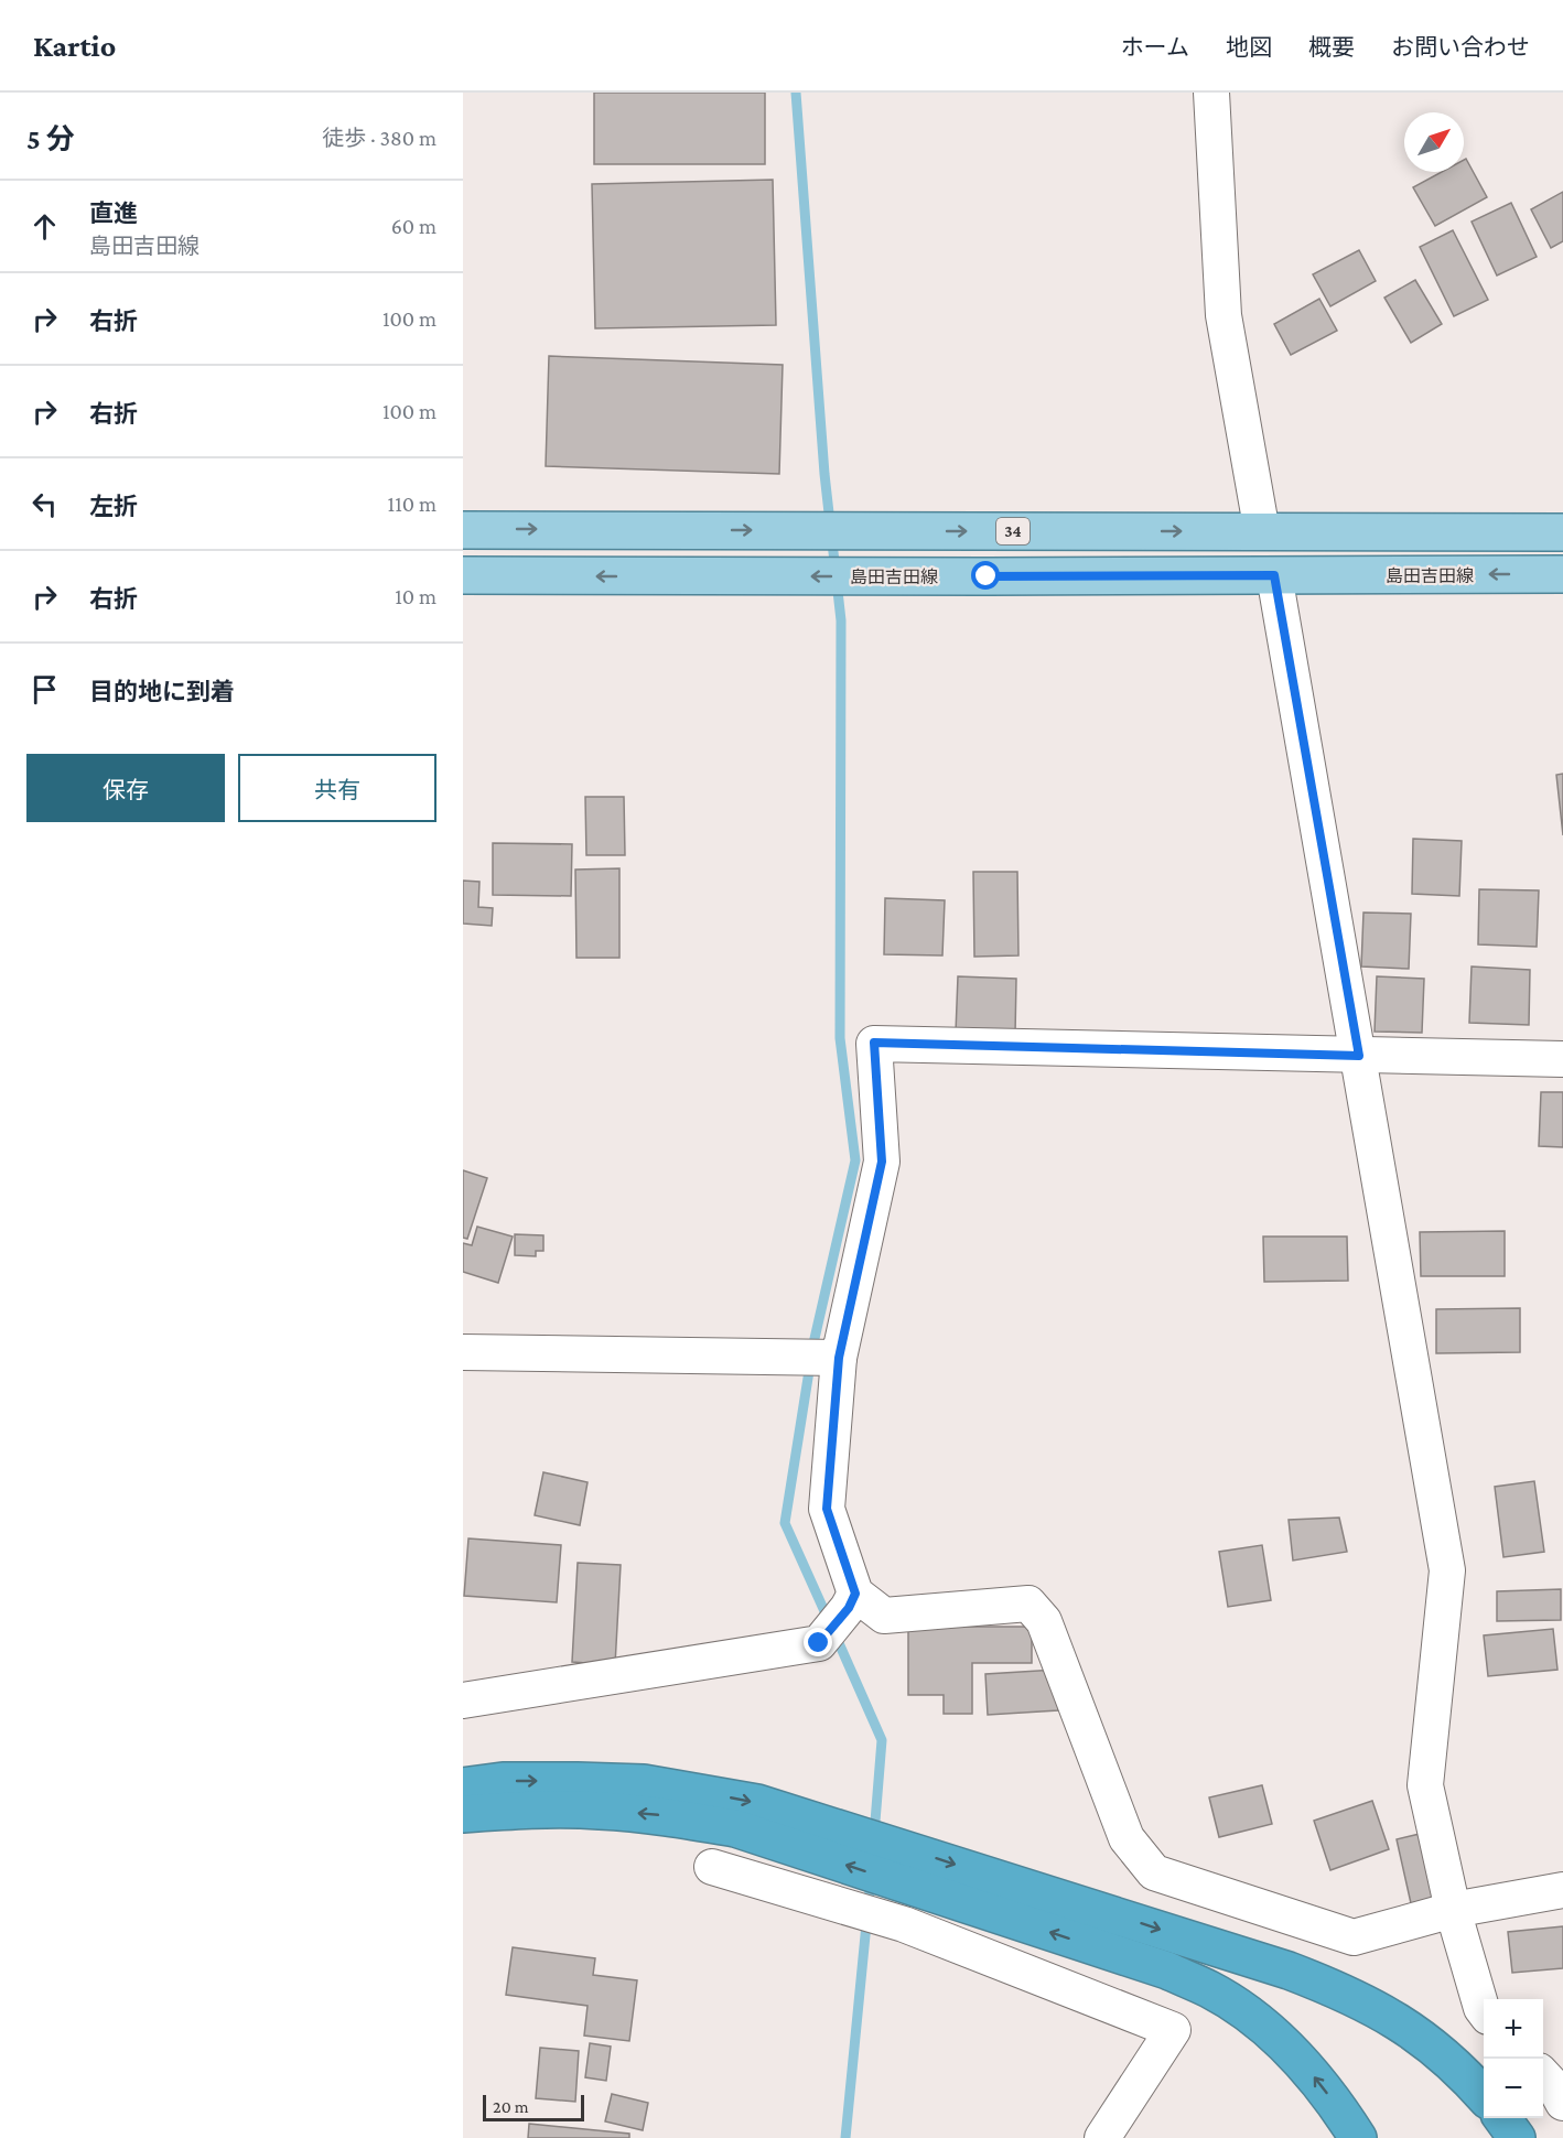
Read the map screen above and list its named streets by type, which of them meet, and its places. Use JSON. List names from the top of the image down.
{
  "streets": {
    "main road": ["34", "島田吉田線"]
  },
  "scale_bar": "20 m",
  "north": "top right",
  "page": {
    "header": "Kartio",
    "nav": [
      "ホーム",
      "地図",
      "概要",
      "お問い合わせ"
    ],
    "heading": ["5 分", "徒歩 · 380 m"],
    "list": [
      ["直進", "島田吉田線", "60 m"],
      ["右折", "100 m"],
      ["右折", "100 m"],
      ["左折", "110 m"],
      ["右折", "10 m"],
      "目的地に到着"
    ],
    "buttons": ["保存", "共有"],
    "map_buttons": ["+", "−"],
    "scale": "20 m"
  }
}
